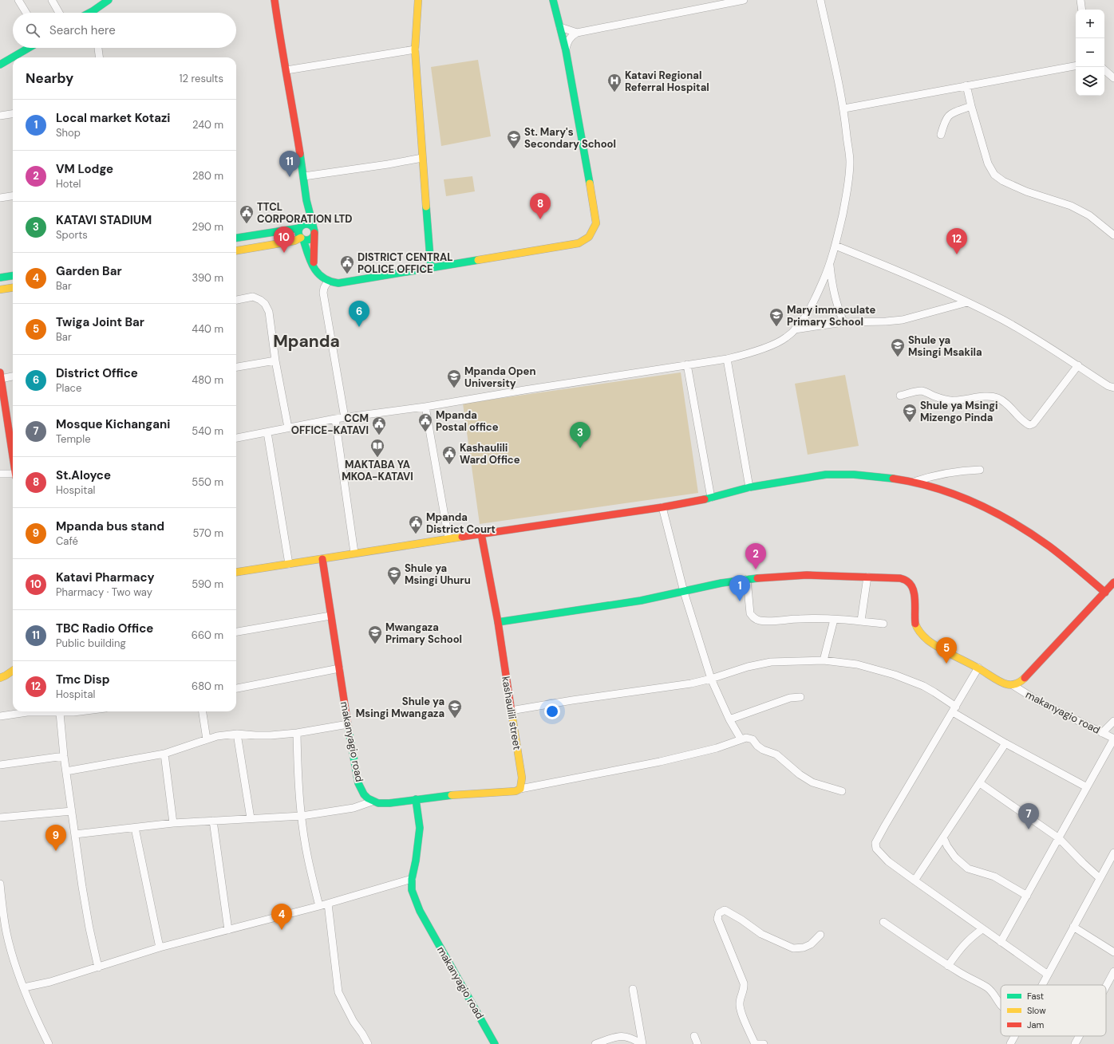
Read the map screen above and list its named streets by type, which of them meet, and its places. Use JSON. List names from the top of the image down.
{
  "streets": {
    "street": ["makanyagio road", "kashaulili street"]
  },
  "districts": ["Mpanda"],
  "places": {
    "hospital": ["Katavi Regional Referral Hospital"],
    "school or university": [
      "St. Mary's Secondary School",
      "Mary immaculate Primary School",
      "Shule ya Msingi Msakila",
      "Mpanda Open University",
      "Shule ya Msingi Mizengo Pinda",
      "Shule ya Msingi Uhuru",
      "Mwangaza Primary School",
      "Shule ya Msingi Mwangaza"
    ],
    "public building": [
      "TTCL CORPORATION LTD",
      "DISTRICT CENTRAL POLICE OFFICE",
      "Mpanda Postal office",
      "CCM OFFICE-KATAVI",
      "Kashaulili Ward Office",
      "Mpanda District Court"
    ],
    "library": ["MAKTABA YA MKOA-KATAVI"]
  },
  "legend": ["Fast", "Slow", "Jam"],
  "page": {
    "map_buttons": ["+", "−"],
    "search": "Search here",
    "heading": ["Nearby", "12 results"],
    "list": [
      {
        "mark": "1",
        "name": "Local market Kotazi",
        "note": "Shop",
        "value": "240 m"
      },
      {
        "mark": "2",
        "name": "VM Lodge",
        "note": "Hotel",
        "value": "280 m"
      },
      {
        "mark": "3",
        "name": "KATAVI STADIUM",
        "note": "Sports",
        "value": "290 m"
      },
      {
        "mark": "4",
        "name": "Garden Bar",
        "note": "Bar",
        "value": "390 m"
      },
      {
        "mark": "5",
        "name": "Twiga Joint Bar",
        "note": "Bar",
        "value": "440 m"
      },
      {
        "mark": "6",
        "name": "District Office",
        "note": "Place",
        "value": "480 m"
      },
      {
        "mark": "7",
        "name": "Mosque Kichangani",
        "note": "Temple",
        "value": "540 m"
      },
      {
        "mark": "8",
        "name": "St.Aloyce",
        "note": "Hospital",
        "value": "550 m"
      },
      {
        "mark": "9",
        "name": "Mpanda bus stand",
        "note": "Café",
        "value": "570 m"
      },
      {
        "mark": "10",
        "name": "Katavi Pharmacy",
        "note": "Pharmacy · Two way",
        "value": "590 m"
      },
      {
        "mark": "11",
        "name": "TBC Radio Office",
        "note": "Public building",
        "value": "660 m"
      },
      {
        "mark": "12",
        "name": "Tmc Disp",
        "note": "Hospital",
        "value": "680 m"
      }
    ],
    "pins": [
      "11",
      "8",
      "10",
      "12",
      "6",
      "3",
      "2",
      "1",
      "5",
      "7",
      "9",
      "4"
    ]
  }
}
